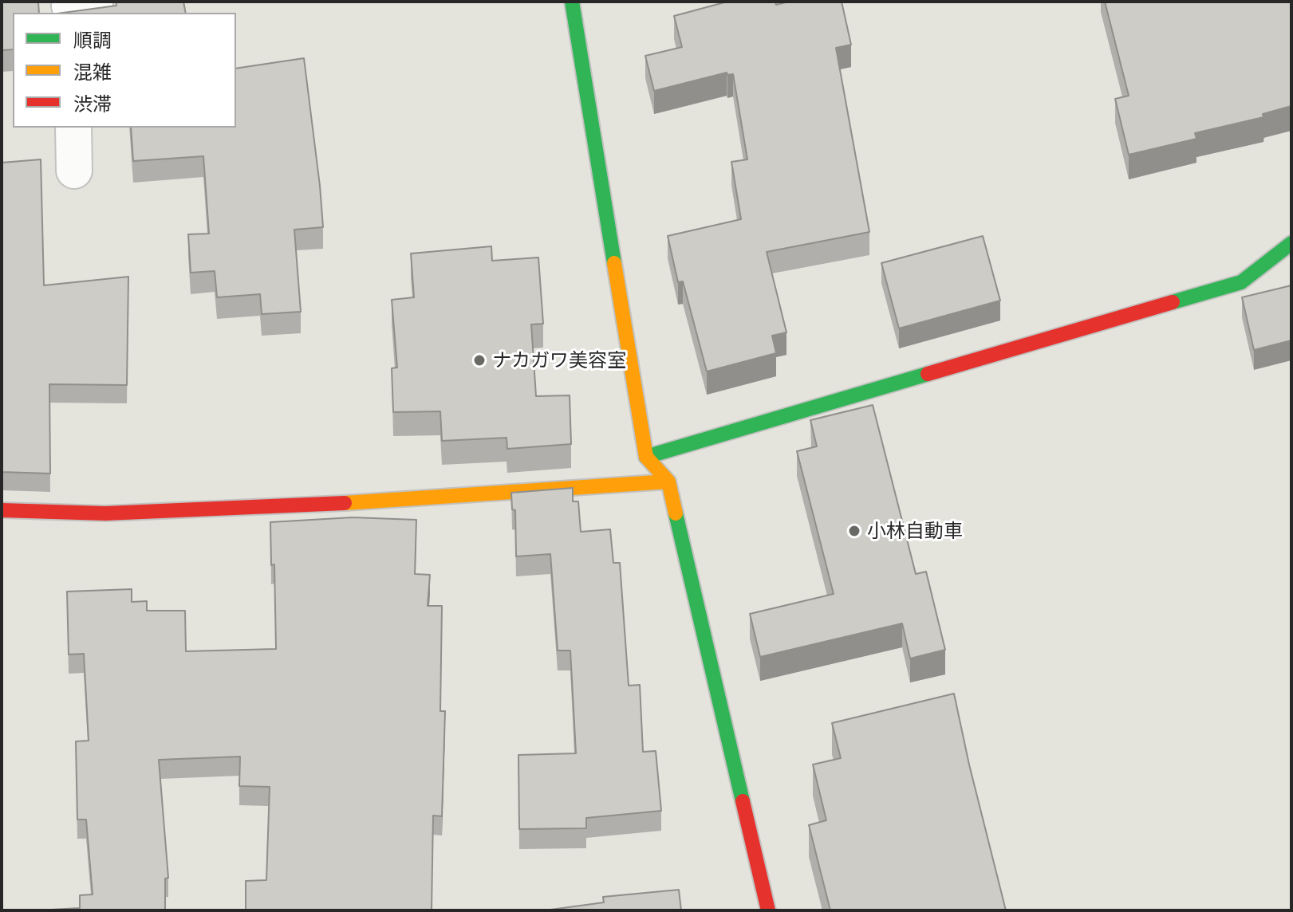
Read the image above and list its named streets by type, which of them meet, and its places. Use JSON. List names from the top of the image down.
{
  "places": ["ナカガワ美容室", "小林自動車"],
  "legend": ["順調", "混雑", "渋滞"]
}
